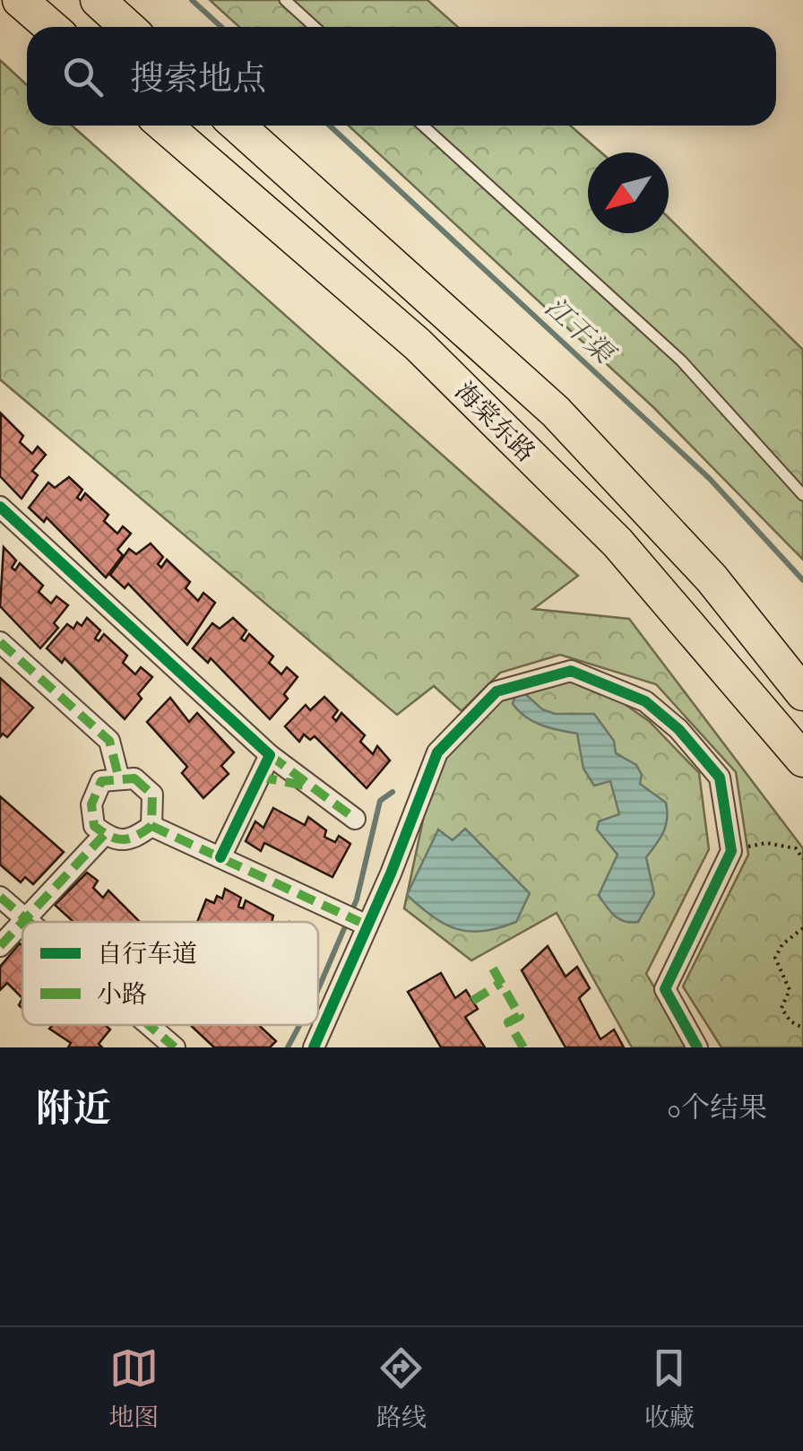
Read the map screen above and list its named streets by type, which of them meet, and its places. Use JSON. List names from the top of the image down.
{
  "streets": {
    "main road": ["海棠东路"]
  },
  "water": ["江干渠"],
  "legend": ["自行车道", "小路"],
  "north": "bottom left",
  "page": {
    "search": "搜索地点",
    "heading": ["附近", "0个结果"],
    "nav": ["地图", "路线", "收藏"]
  }
}
